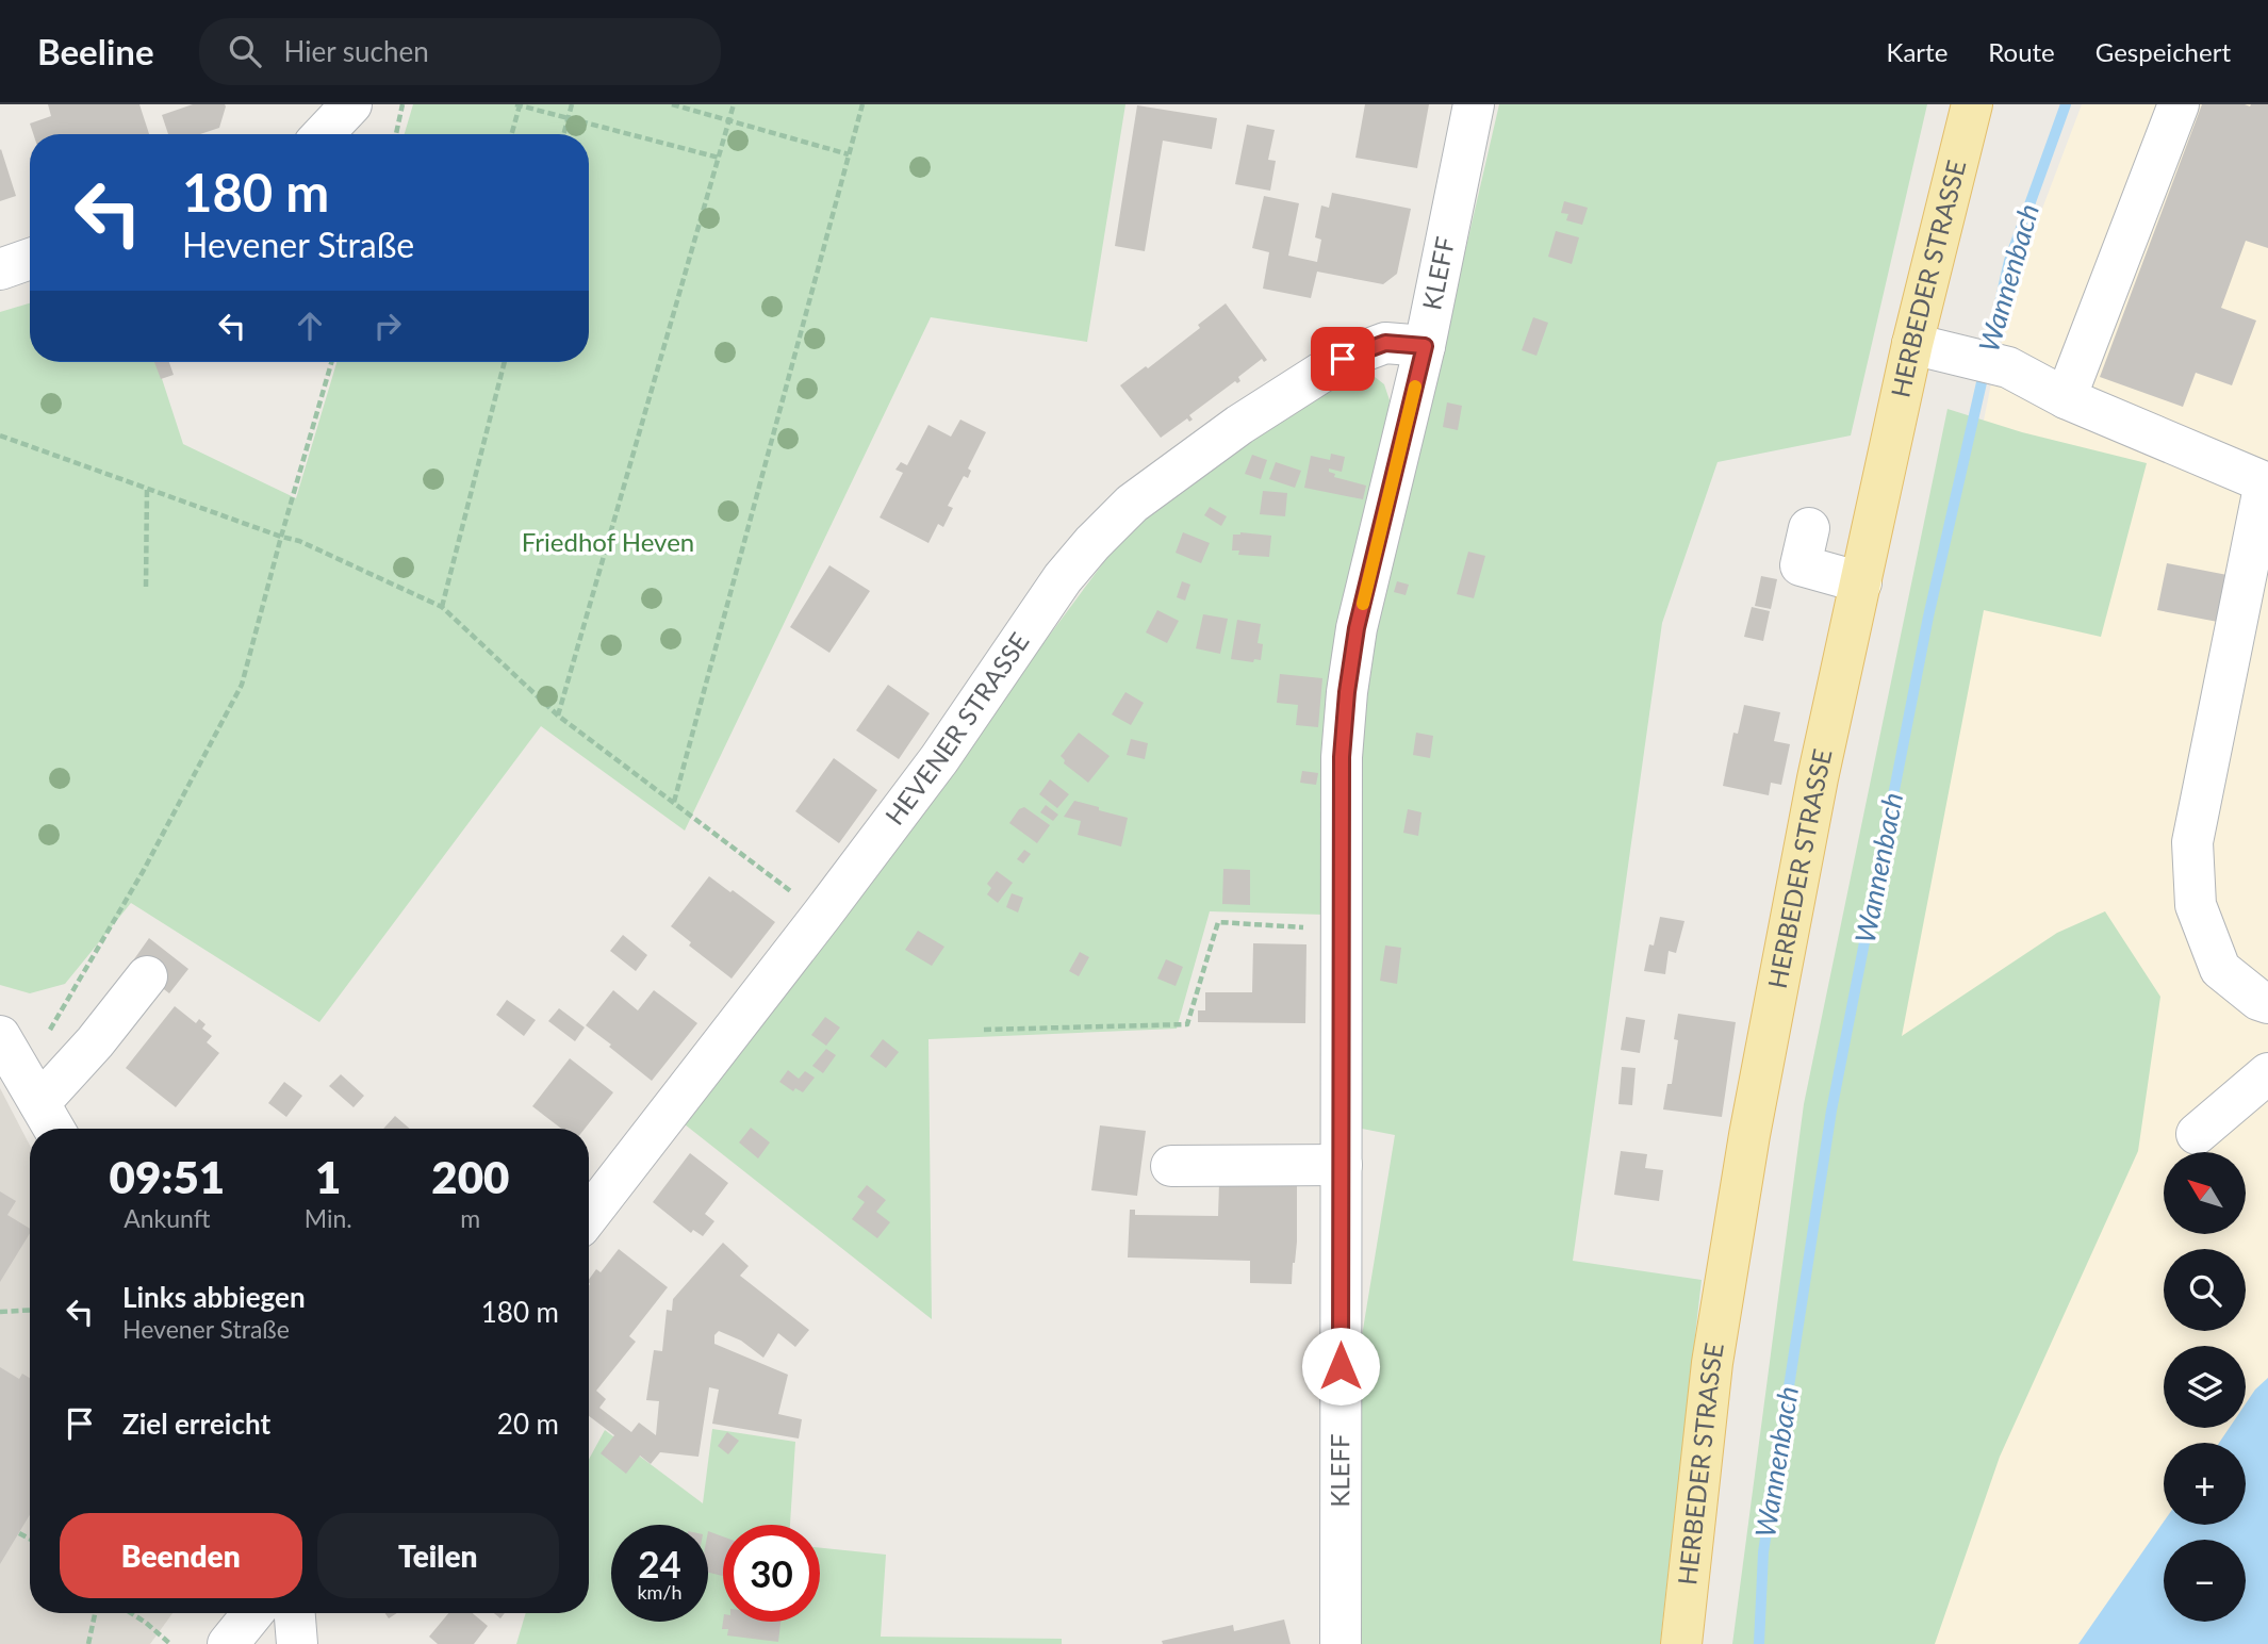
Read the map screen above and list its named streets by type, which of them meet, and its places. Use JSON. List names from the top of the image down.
{
  "streets": {
    "main road": ["HERBEDER STRASSE"],
    "street": ["KLEFF", "HEVENER STRASSE"]
  },
  "crossings": [
    ["KLEFF", "HEVENER STRASSE"]
  ],
  "water": ["Wannenbach"],
  "parks": ["Friedhof Heven"],
  "north": "top left",
  "page": {
    "header": "Beeline",
    "search": "Hier suchen",
    "nav": ["Karte", "Route", "Gespeichert"],
    "turn": ["180 m", "Hevener Straße"],
    "eta": [
      "09:51",
      "Ankunft",
      "1",
      "Min.",
      "200",
      "m"
    ],
    "map_buttons": ["+", "−"],
    "list": [
      {
        "name": "Links abbiegen",
        "note": "Hevener Straße",
        "value": "180 m"
      },
      {
        "name": "Ziel erreicht",
        "value": "20 m"
      }
    ],
    "buttons": ["Beenden", "Teilen"],
    "speed": "24 km/h",
    "limit": "30"
  }
}
